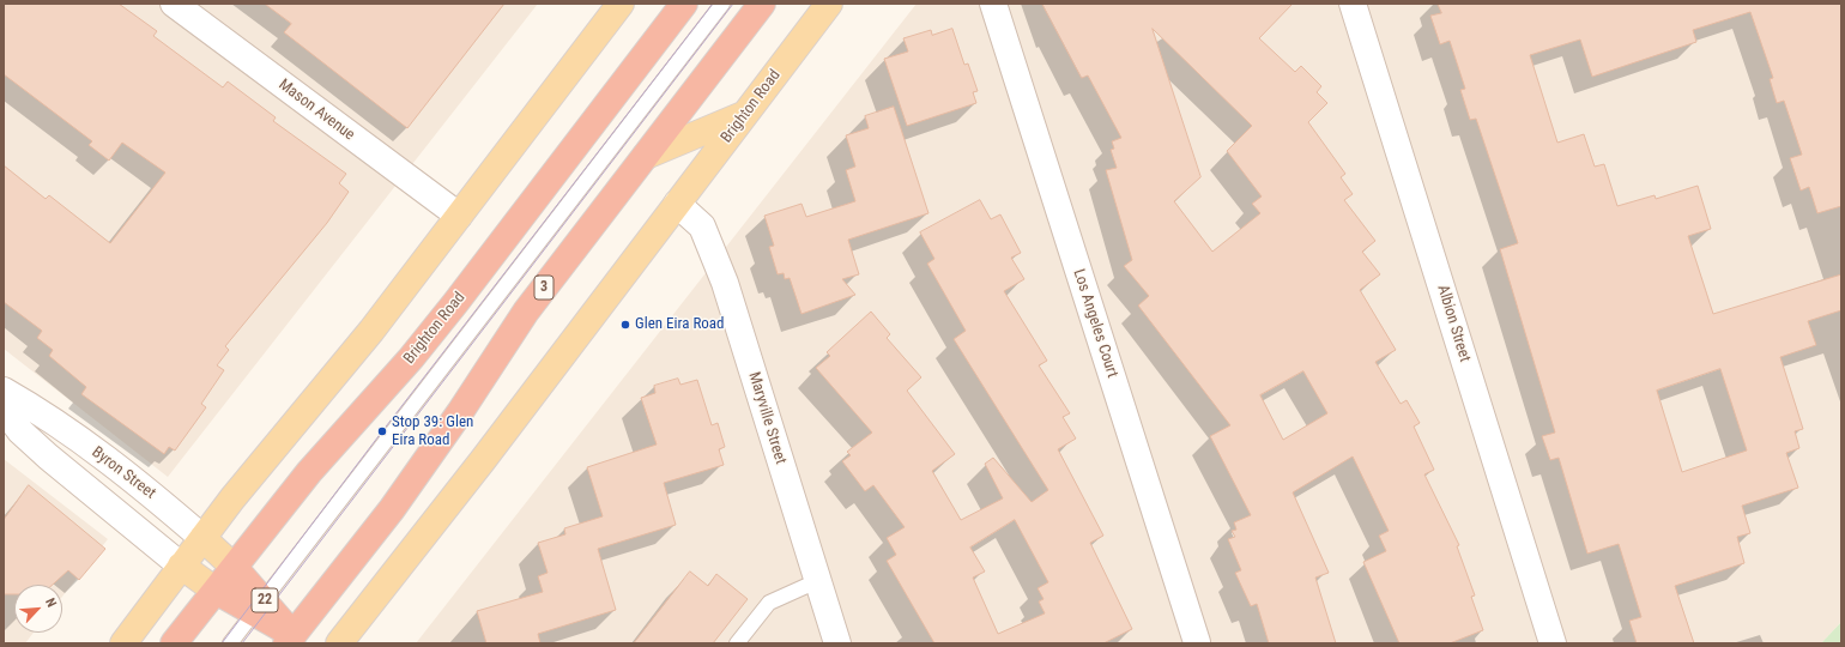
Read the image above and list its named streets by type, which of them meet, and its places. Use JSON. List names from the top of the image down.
{
  "streets": {
    "highway": ["Brighton Road", "3", "22"],
    "main road": ["Byron Street"],
    "street": [
      "Mason Avenue",
      "Los Angeles Court",
      "Albion Street",
      "Maryville Street"
    ]
  },
  "crossings": [
    ["Brighton Road", "Maryville Street"],
    ["Brighton Road", "Byron Street"],
    ["Brighton Road", "22"],
    ["3", "22"],
    ["Byron Street", "22"]
  ],
  "places": ["Glen Eira Road", "Stop 39: Glen Eira Road"],
  "north": "top right"
}
